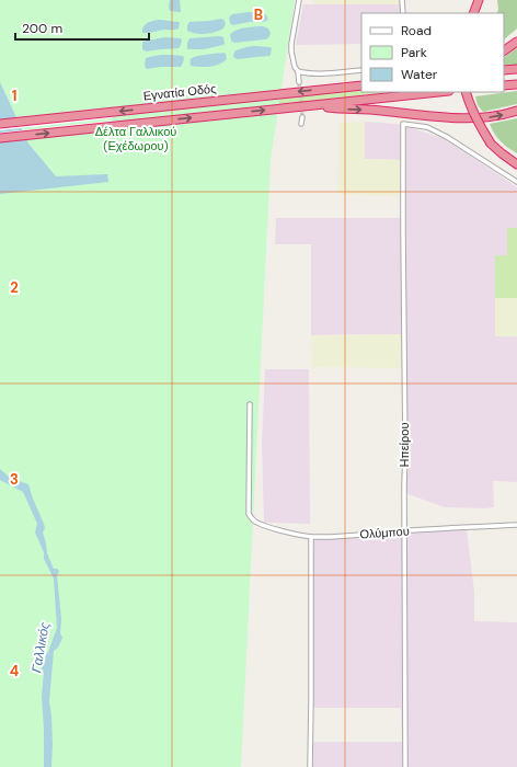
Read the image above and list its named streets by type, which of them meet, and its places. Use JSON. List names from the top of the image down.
{
  "streets": {
    "highway": ["Εγνατία Οδός"],
    "street": ["Ηπείρου", "Ολύμπου"]
  },
  "crossings": [
    ["Ηπείρου", "Ολύμπου"]
  ],
  "water": ["Γαλλικός"],
  "parks": ["Δέλτα Γαλλικού (Εχέδωρου)"],
  "legend": ["Road", "Park", "Water"],
  "scale_bar": "200 m",
  "grid": {
    "columns": ["B"],
    "rows": [
      "1",
      "2",
      "3",
      "4"
    ]
  }
}
